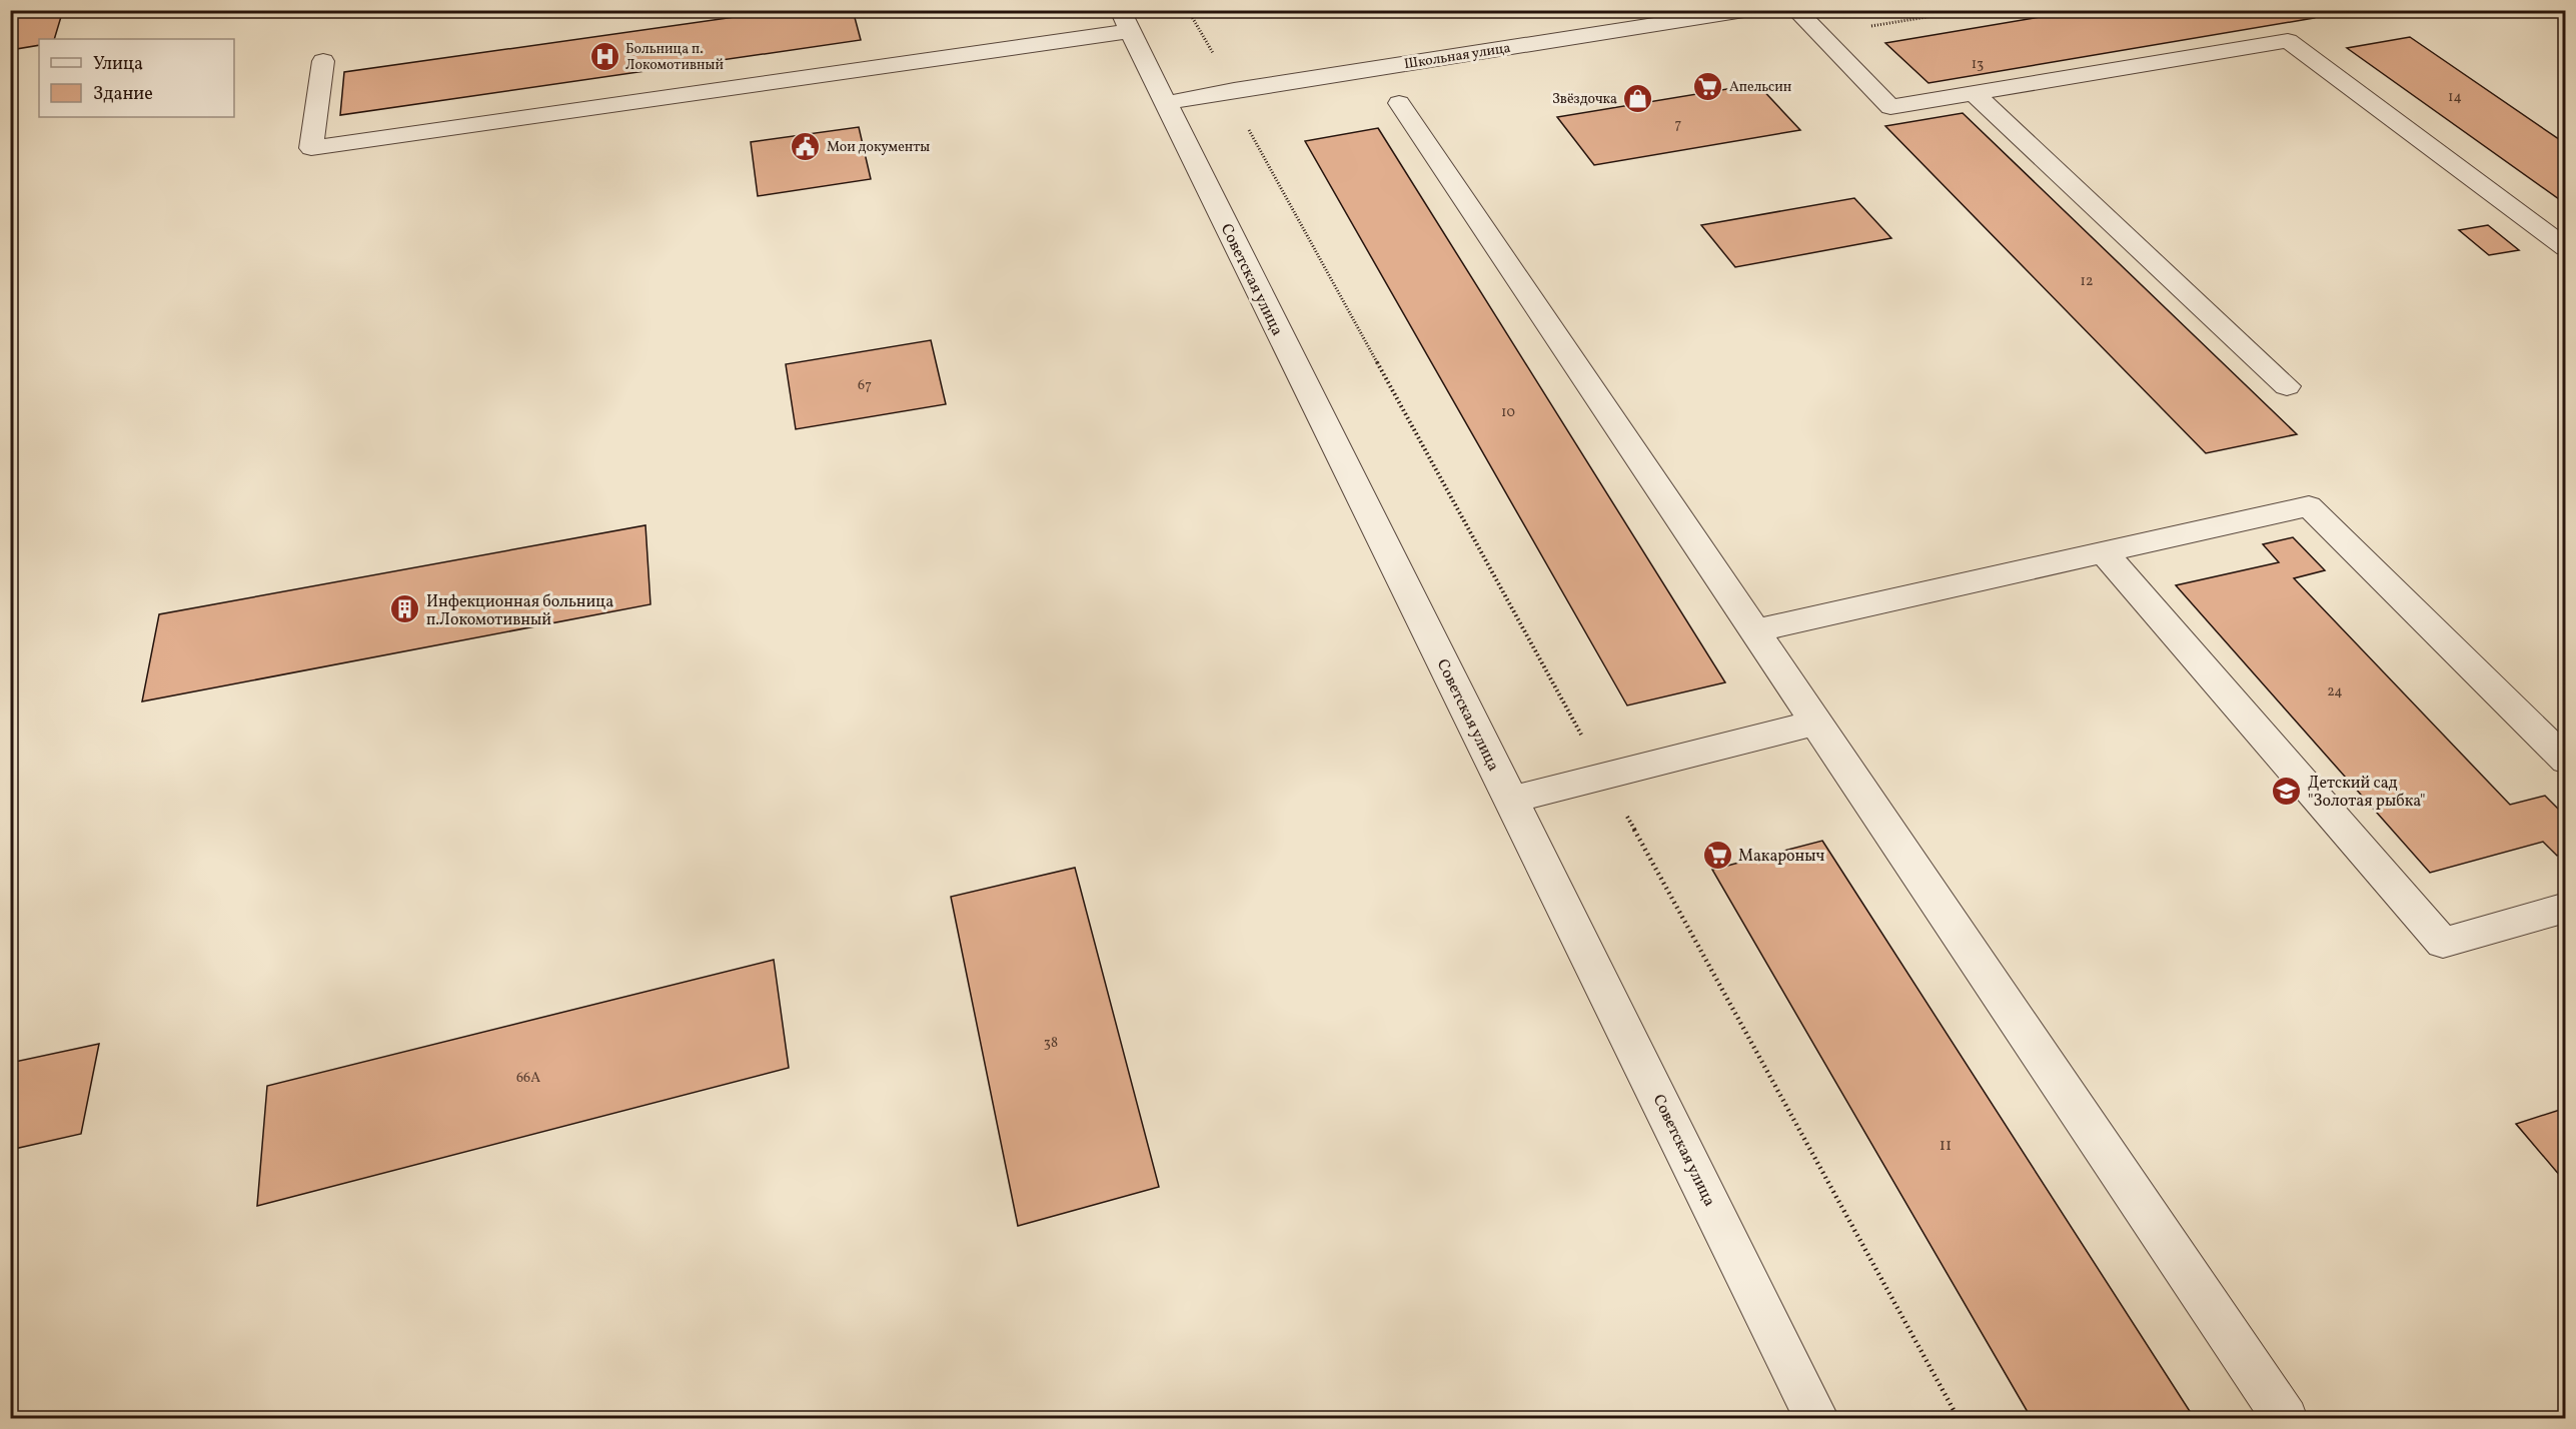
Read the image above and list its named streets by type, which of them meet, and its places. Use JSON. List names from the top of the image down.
{
  "streets": {
    "street": ["Школьная улица", "Советская улица"]
  },
  "crossings": [
    ["Школьная улица", "Советская улица"]
  ],
  "places": {
    "hospital": ["Больница п. Локомотивный"],
    "supermarket": ["Апельсин", "Макароныч"],
    "shop": ["Звёздочка"],
    "public building": ["Мои документы"],
    "building": ["Инфекционная больница п.Локомотивный"],
    "school or university": ["Детский сад \"Золотая рыбка\""]
  },
  "house_numbers": [
    "13",
    "14",
    "7",
    "12",
    "67",
    "10",
    "24",
    "38",
    "66А",
    "11"
  ],
  "legend": ["Улица", "Здание"]
}
